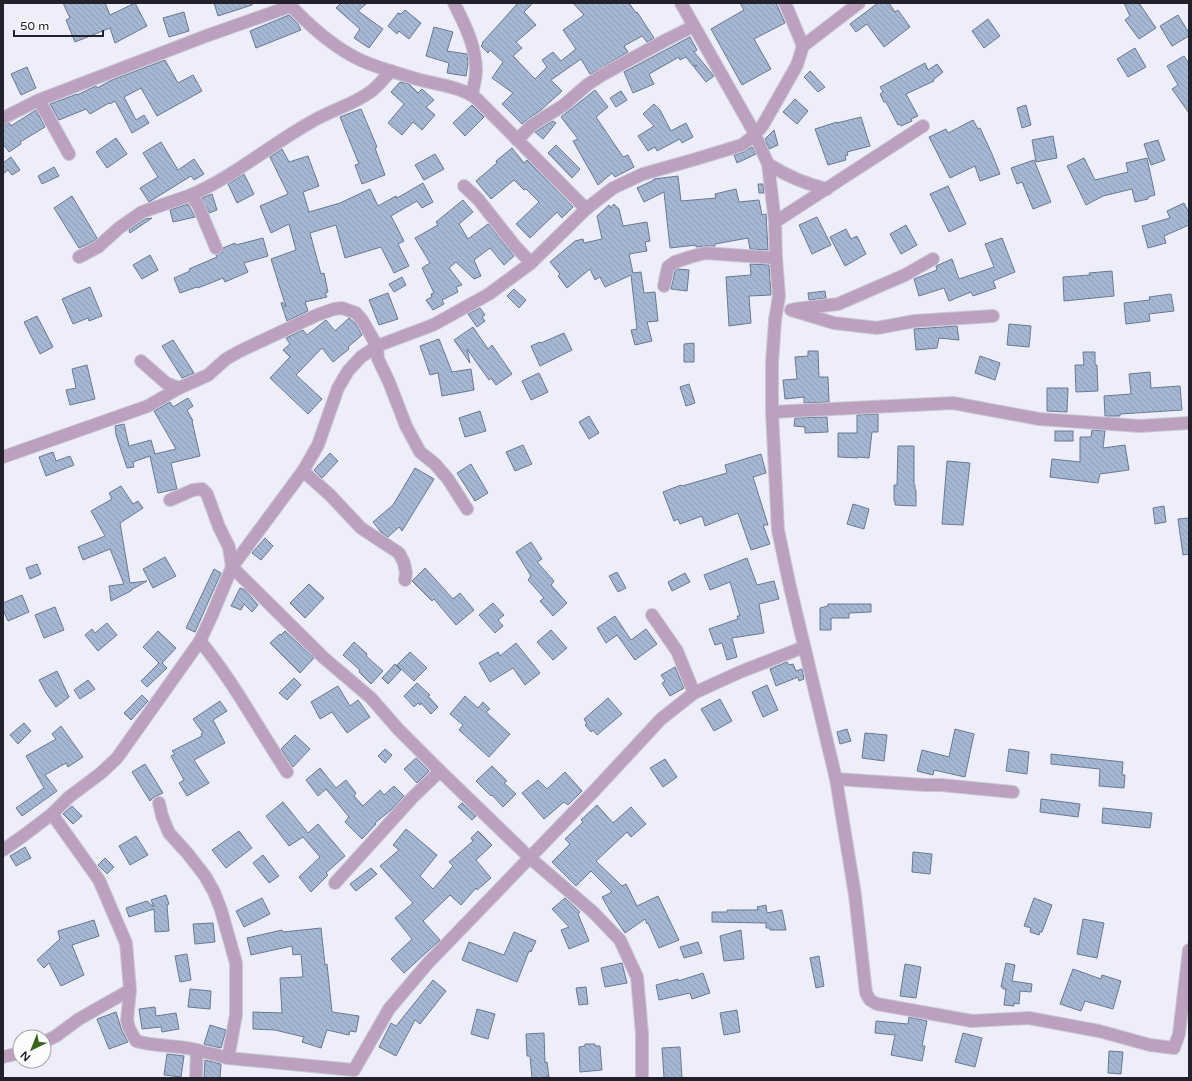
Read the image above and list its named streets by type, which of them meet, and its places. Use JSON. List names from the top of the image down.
{
  "scale_bar": "50 m",
  "north": "bottom left"
}
